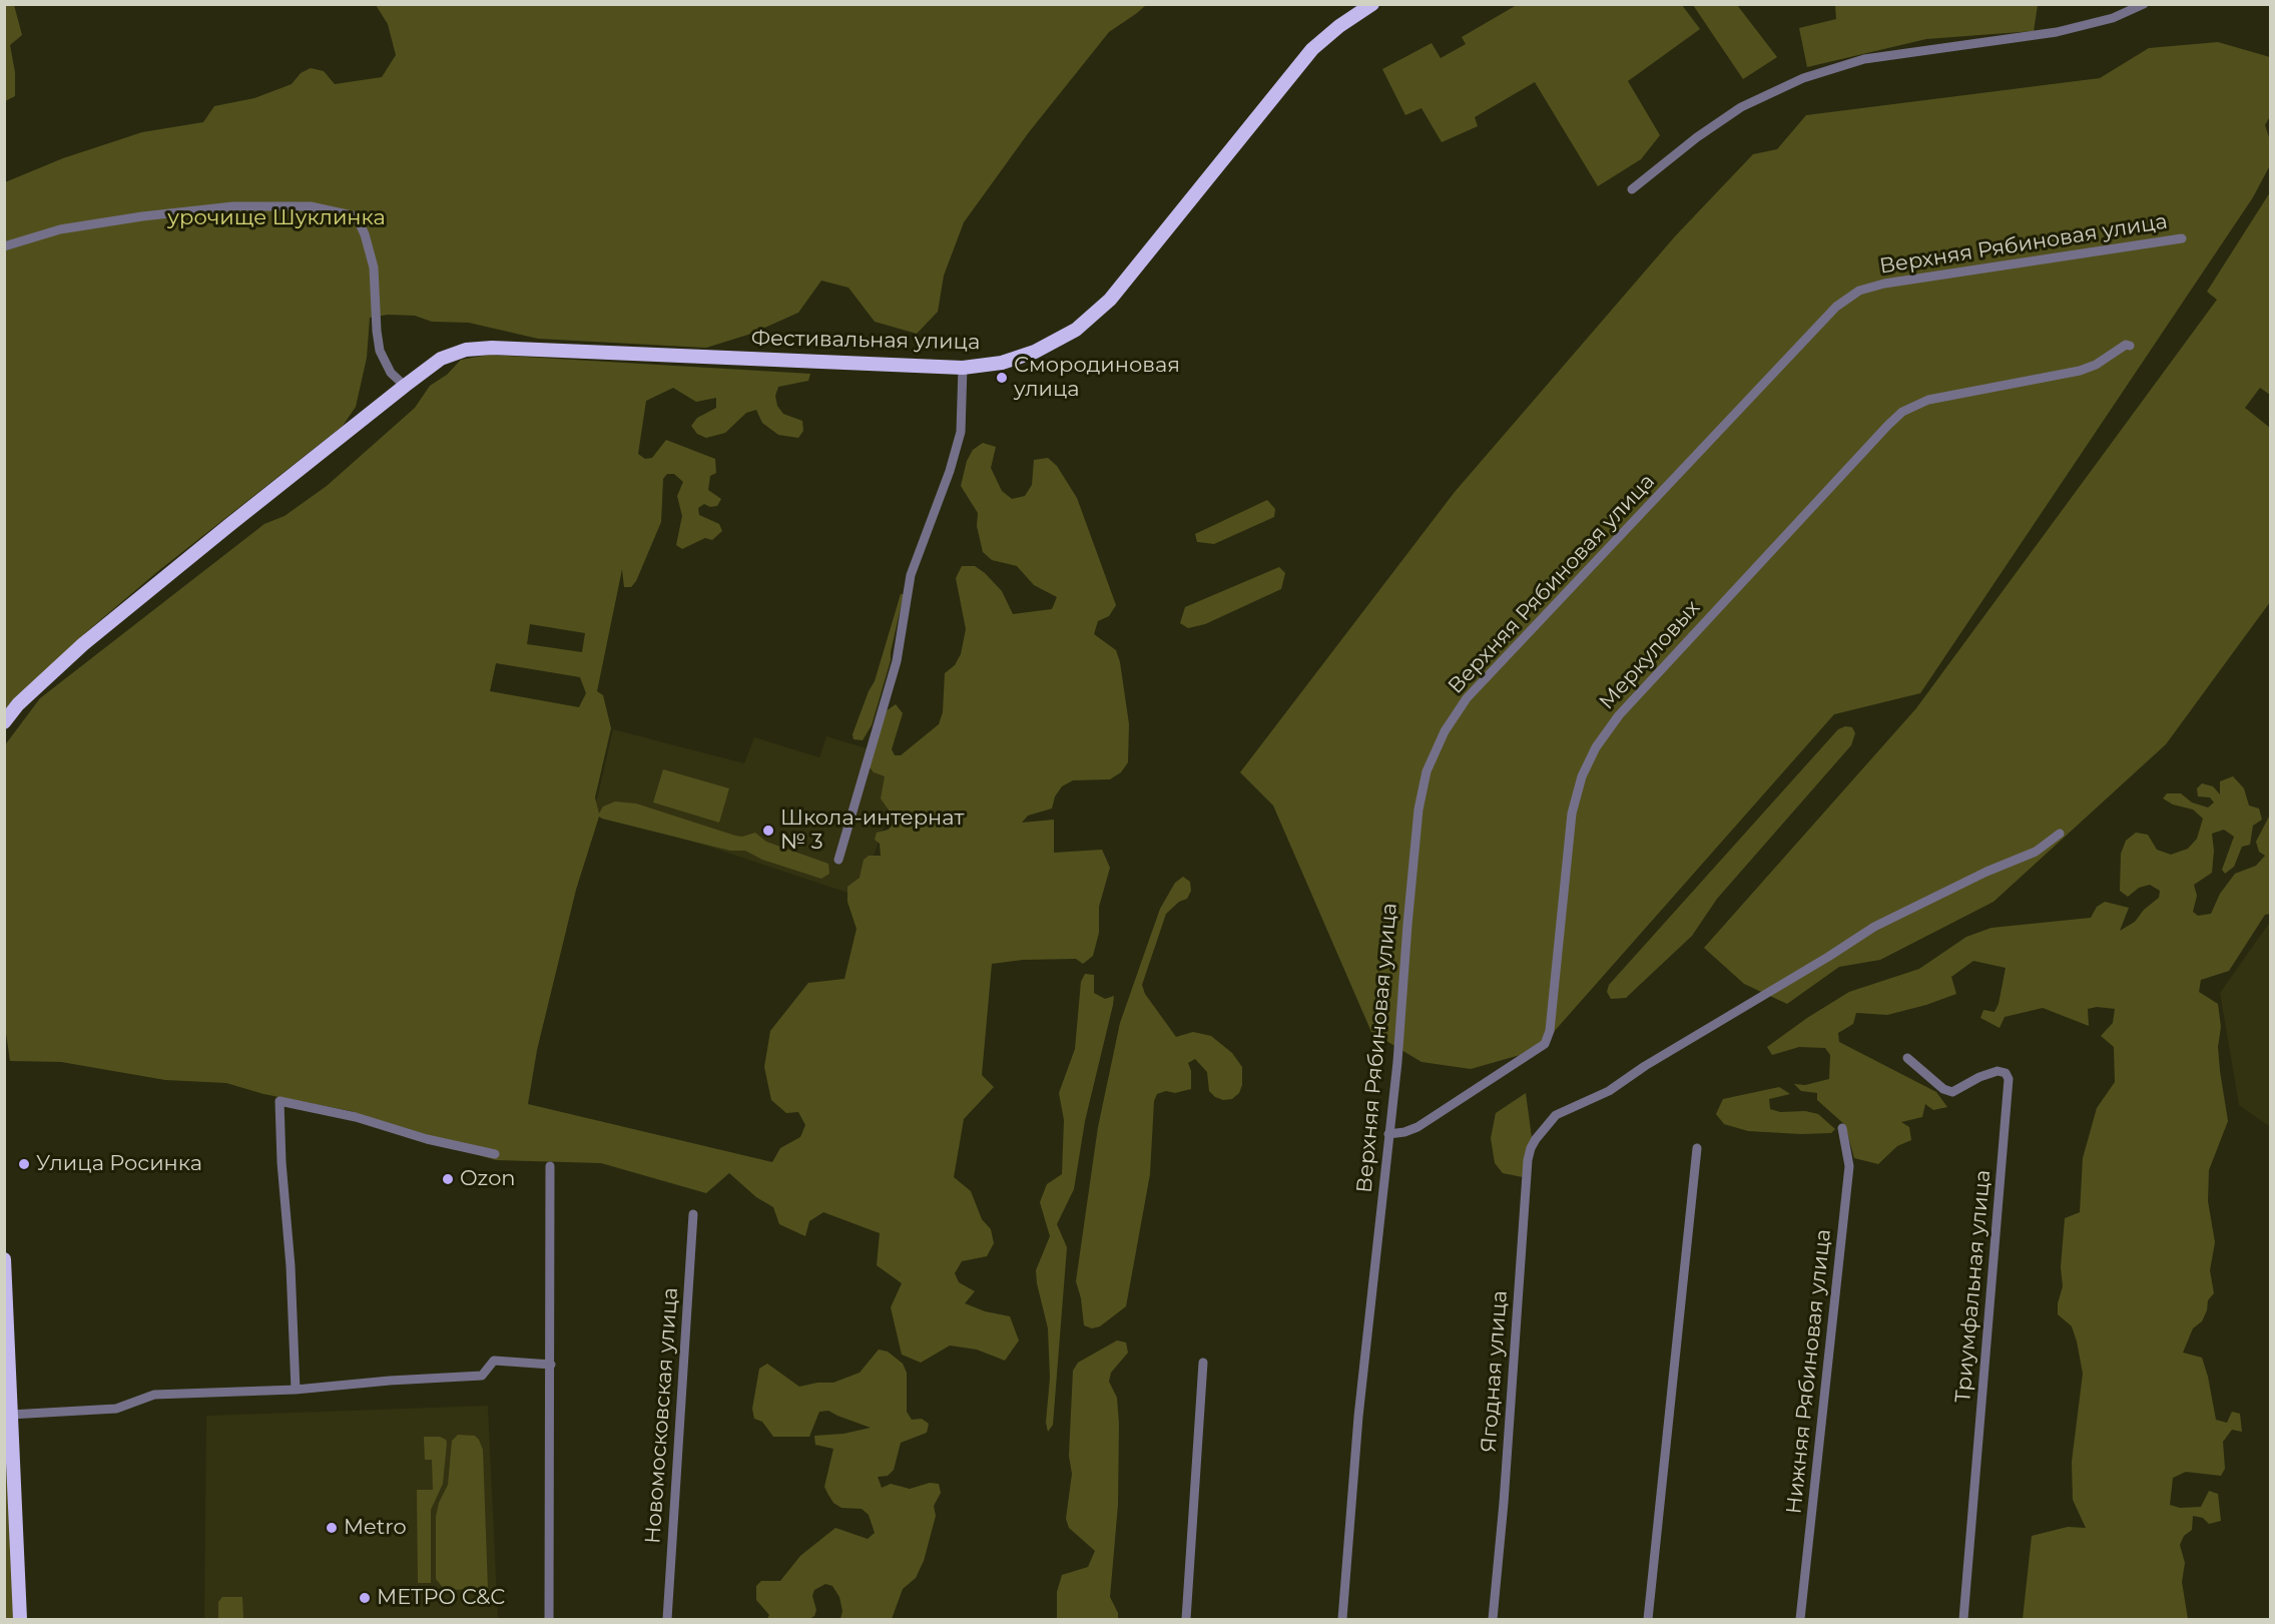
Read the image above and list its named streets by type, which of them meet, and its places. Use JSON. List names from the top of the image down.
{
  "streets": {
    "main road": ["Фестивальная улица"],
    "street": [
      "Верхняя Рябиновая улица",
      "Меркуловых",
      "Триумфальная улица",
      "Ягодная улица",
      "Нижняя Рябиновая улица",
      "Новомосковская улица"
    ]
  },
  "crossings": [
    ["Верхняя Рябиновая улица", "Меркуловых"]
  ],
  "parks": ["урочище Шуклинка"],
  "places": [
    "Смородиновая улица",
    "Школа-интернат № 3",
    "Улица Росинка",
    "Ozon",
    "Metro",
    "МЕТРО С&С"
  ]
}
